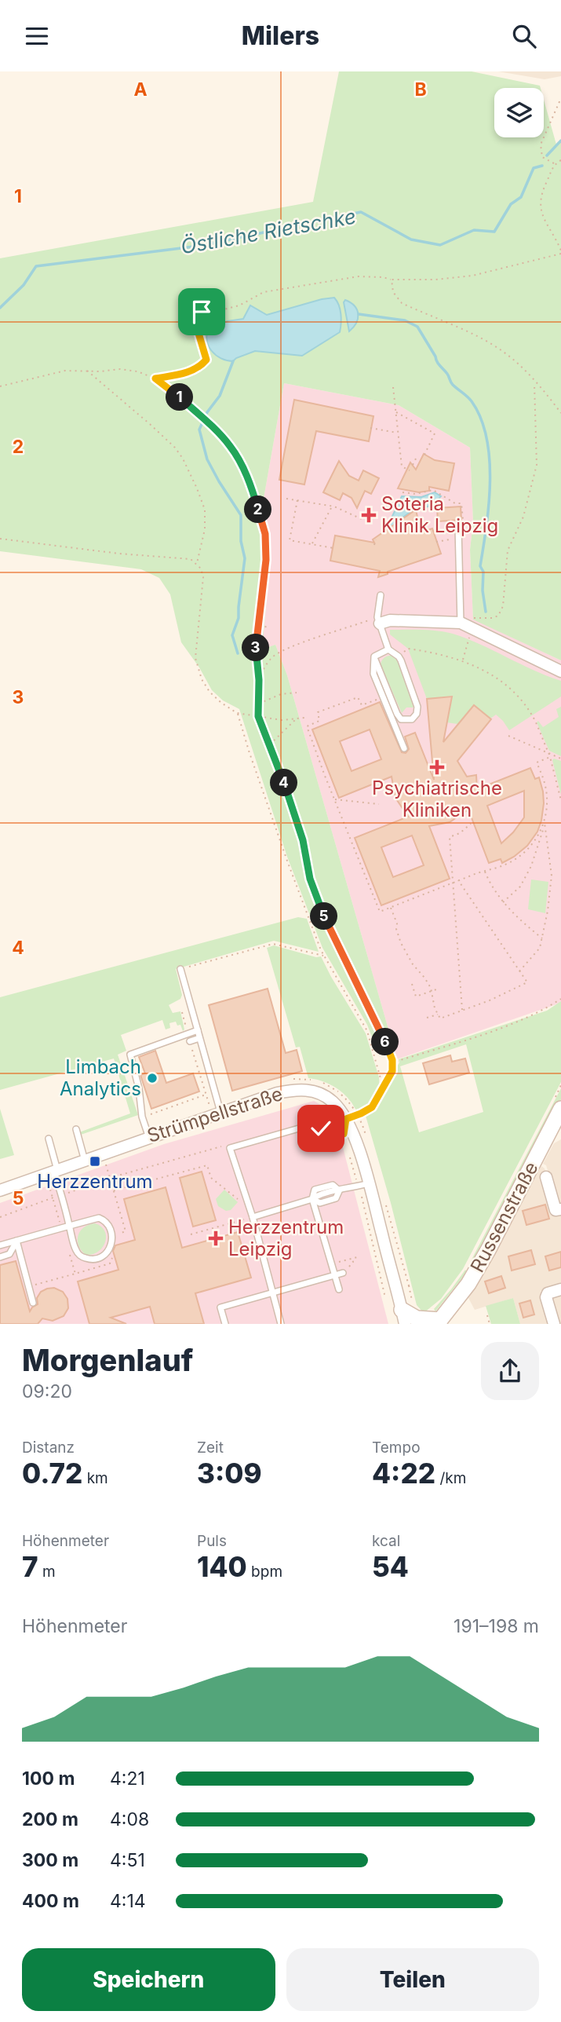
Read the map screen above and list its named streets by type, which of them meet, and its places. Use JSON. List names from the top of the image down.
{
  "streets": {
    "street": ["Strümpellstraße", "Russenstraße"]
  },
  "crossings": [
    ["Strümpellstraße", "Russenstraße"]
  ],
  "water": ["Östliche Rietschke"],
  "places": {
    "health": ["Soteria Klinik Leipzig", "Psychiatrische Kliniken", "Herzzentrum Leipzig"],
    "other": ["Limbach Analytics"],
    "transit": ["Herzzentrum"]
  },
  "page": {
    "header": "Milers",
    "pins": [
      "1",
      "2",
      "3",
      "4",
      "5",
      "6"
    ],
    "heading": ["Morgenlauf", "09:20"],
    "stats": [
      ["Distanz", "0.72 km"],
      ["Zeit", "3:09"],
      ["Tempo", "4:22 /km"],
      ["Höhenmeter", "7 m"],
      ["Puls", "140 bpm"],
      ["kcal", "54"]
    ],
    "chart": ["Höhenmeter", "191–198 m"],
    "list": [
      {
        "name": "100 m",
        "note": "4:21"
      },
      {
        "name": "200 m",
        "note": "4:08"
      },
      {
        "name": "300 m",
        "note": "4:51"
      },
      {
        "name": "400 m",
        "note": "4:14"
      }
    ],
    "buttons": ["Speichern", "Teilen"]
  },
  "grid": {
    "columns": ["A", "B"],
    "rows": [
      "1",
      "2",
      "3",
      "4",
      "5"
    ]
  }
}
